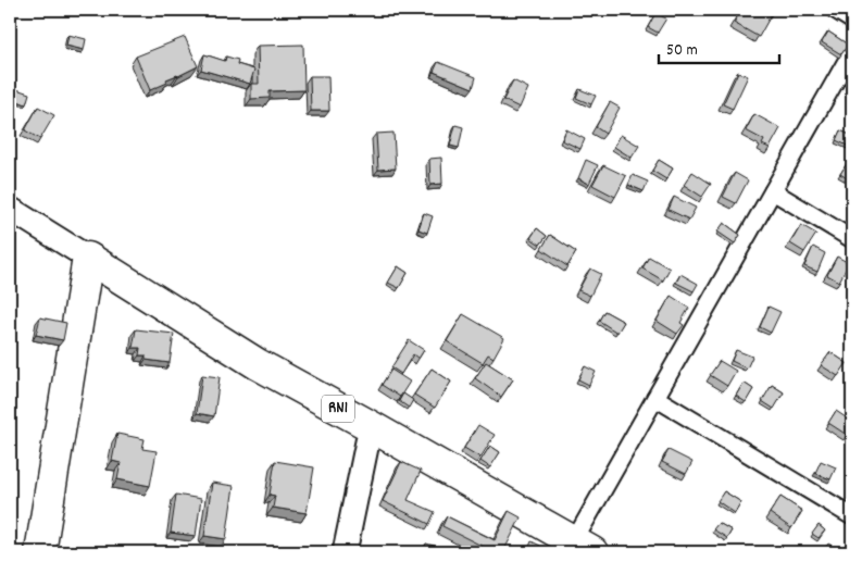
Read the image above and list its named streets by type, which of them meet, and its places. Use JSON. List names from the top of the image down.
{
  "streets": {
    "highway": ["RN1"]
  },
  "scale_bar": "50 m"
}
